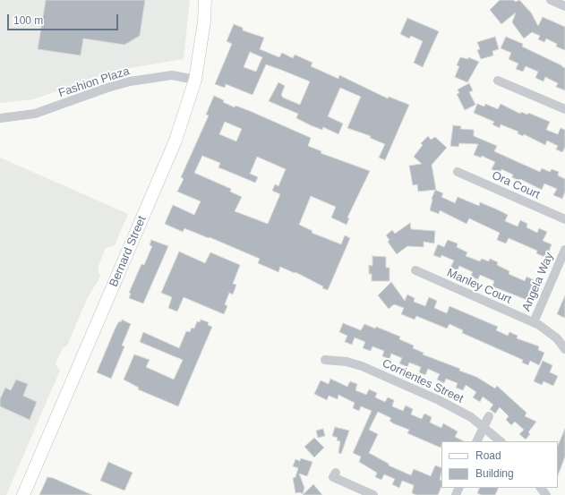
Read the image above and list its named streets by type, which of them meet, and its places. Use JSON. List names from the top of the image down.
{
  "streets": {
    "street": [
      "Fashion Plaza",
      "Ora Court",
      "Bernard Street",
      "Angela Way",
      "Manley Court",
      "Corrientes Street"
    ]
  },
  "crossings": [
    ["Fashion Plaza", "Bernard Street"],
    ["Angela Way", "Manley Court"]
  ],
  "legend": ["Road", "Building"],
  "scale_bar": "100 m"
}
